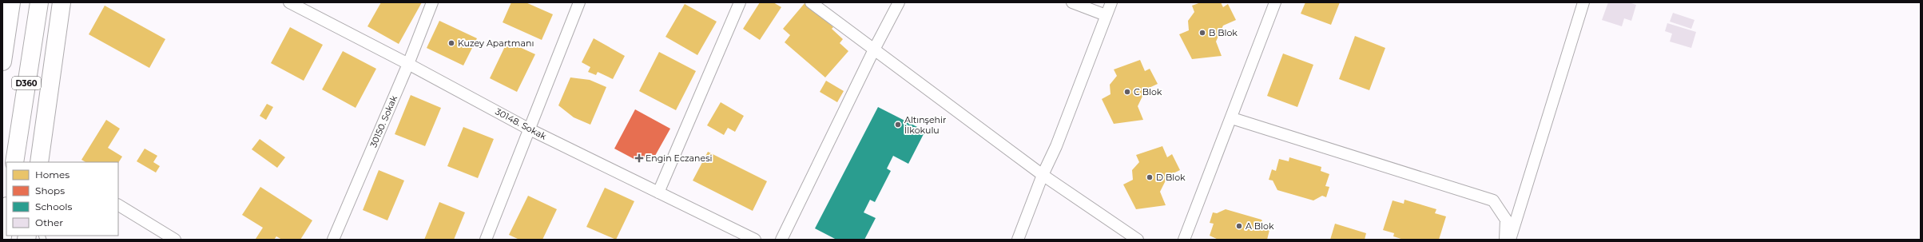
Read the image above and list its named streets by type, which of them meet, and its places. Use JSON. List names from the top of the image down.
{
  "streets": {
    "highway": ["D360"],
    "street": ["30150. Sokak", "30148. Sokak"]
  },
  "crossings": [
    ["30150. Sokak", "30148. Sokak"]
  ],
  "places": {
    "other": [
      "B Blok",
      "Kuzey Apartmanı",
      "C Blok",
      "Altınşehir İlkokulu",
      "D Blok",
      "A Blok"
    ],
    "health": ["Engin Eczanesi"]
  },
  "legend": [
    "Homes",
    "Shops",
    "Schools",
    "Other"
  ]
}
